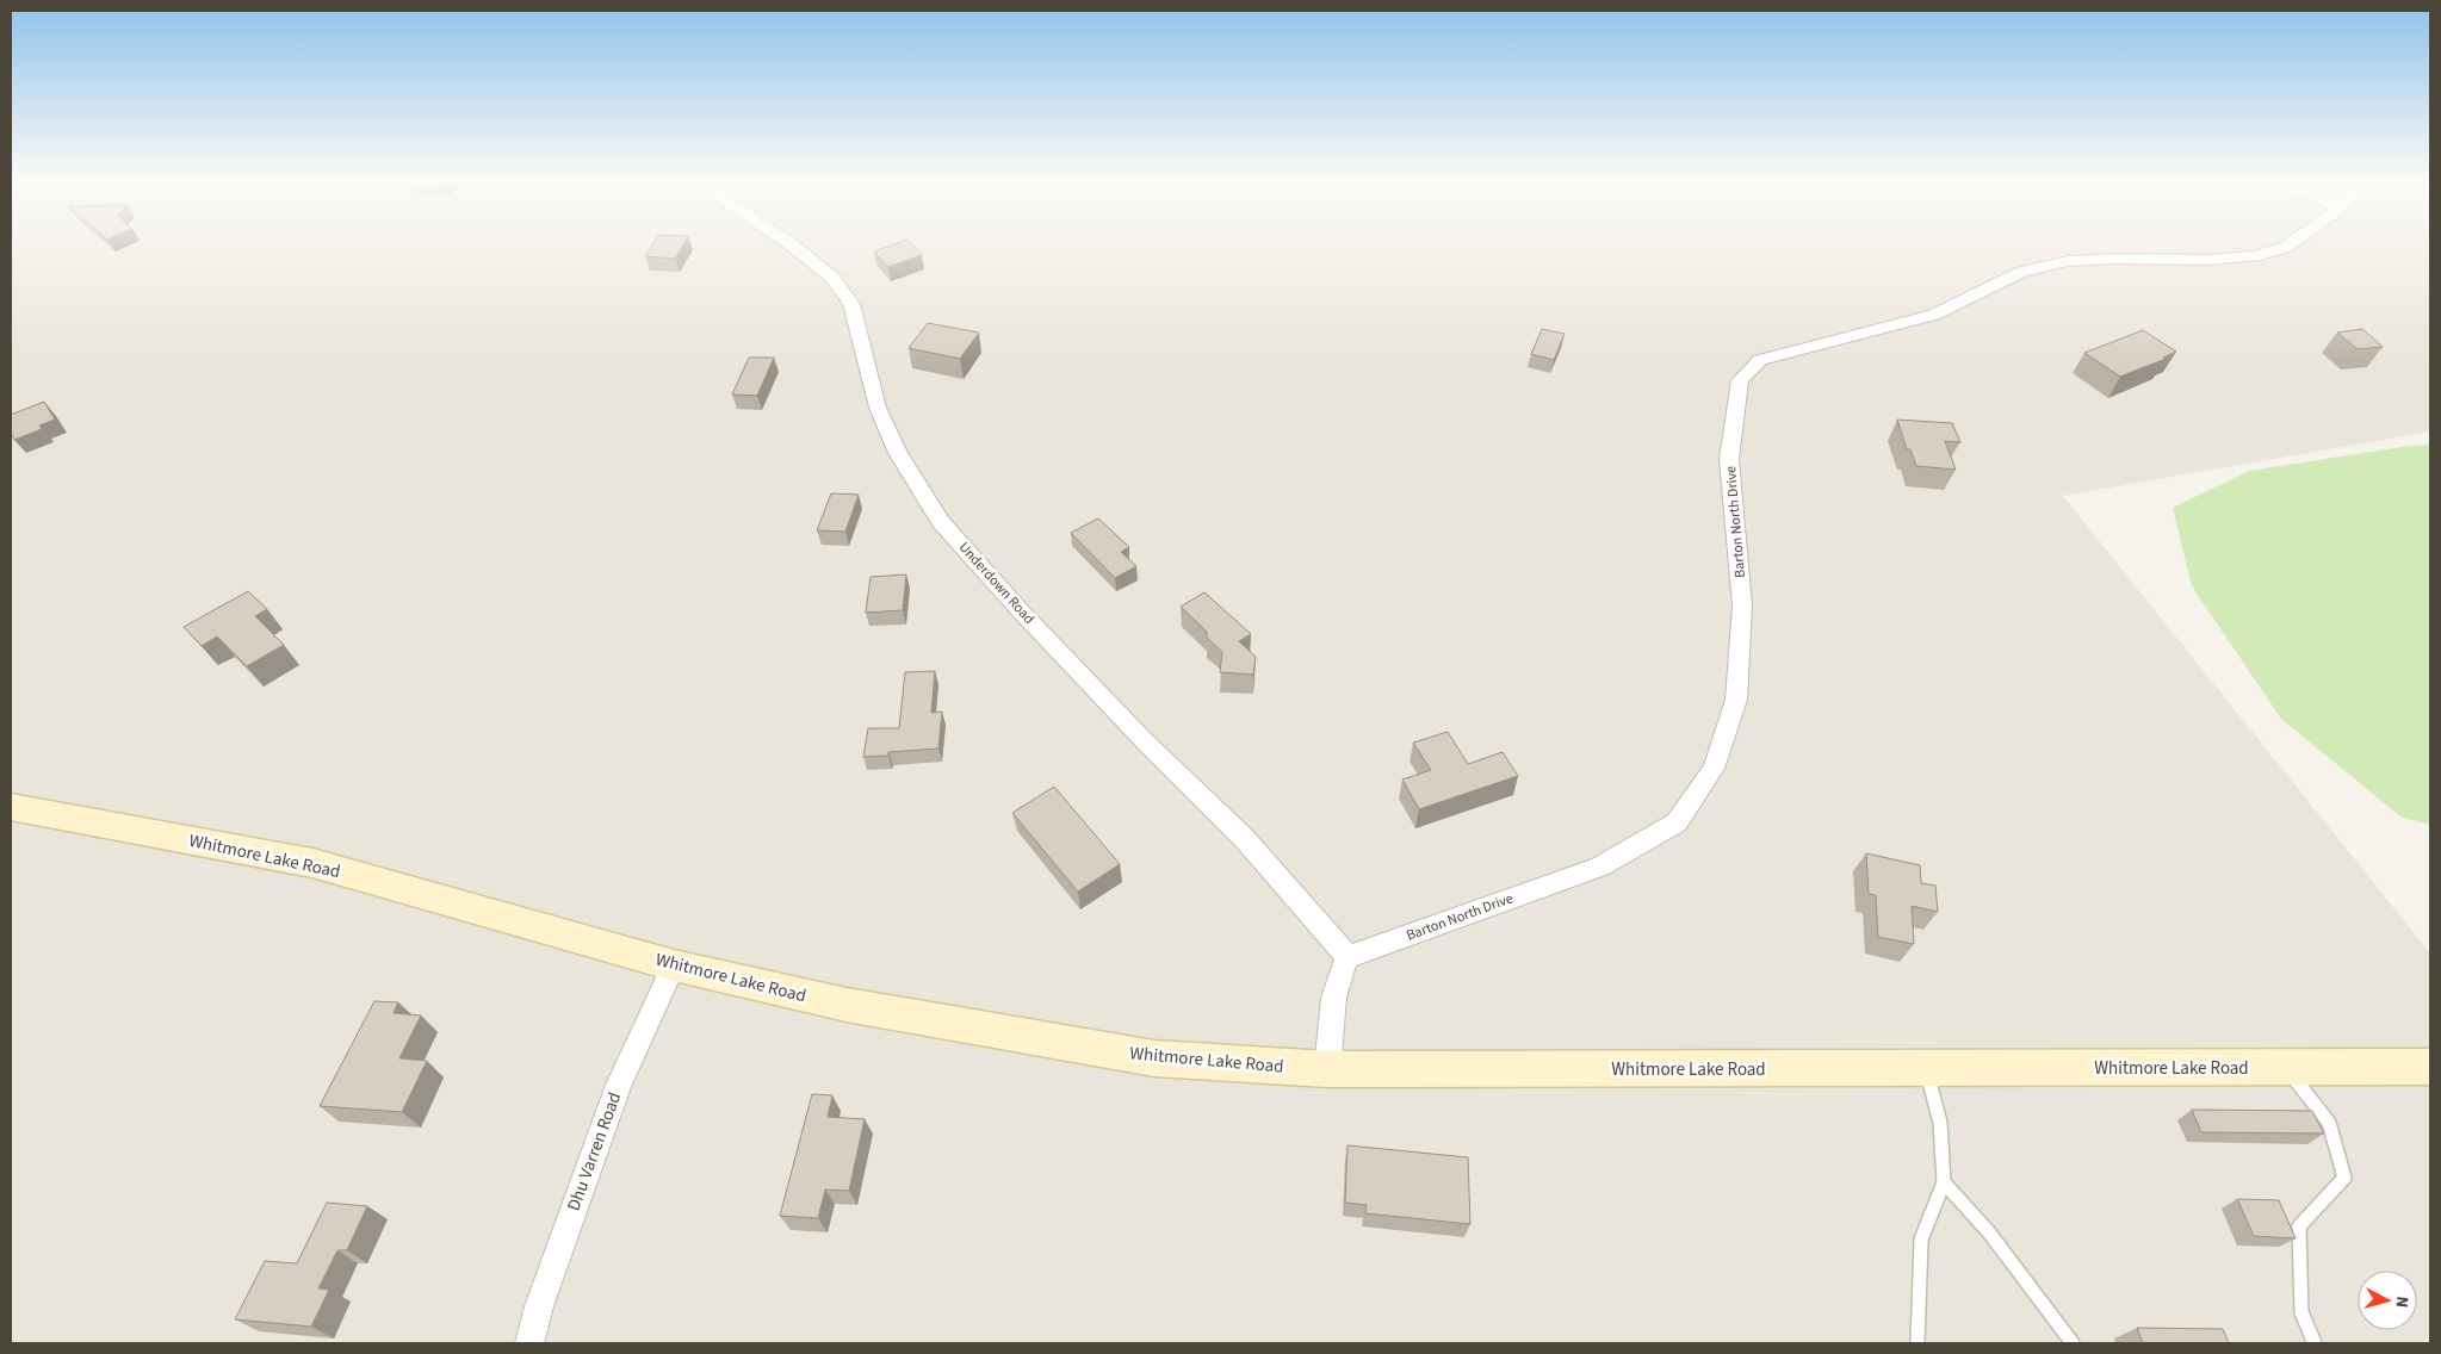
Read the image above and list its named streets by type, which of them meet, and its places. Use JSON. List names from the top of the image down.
{
  "streets": {
    "street": [
      "Barton North Drive",
      "Underdown Road",
      "Whitmore Lake Road",
      "Dhu Varren Road"
    ]
  },
  "crossings": [
    ["Barton North Drive", "Underdown Road"],
    ["Whitmore Lake Road", "Dhu Varren Road"]
  ],
  "north": "right"
}
